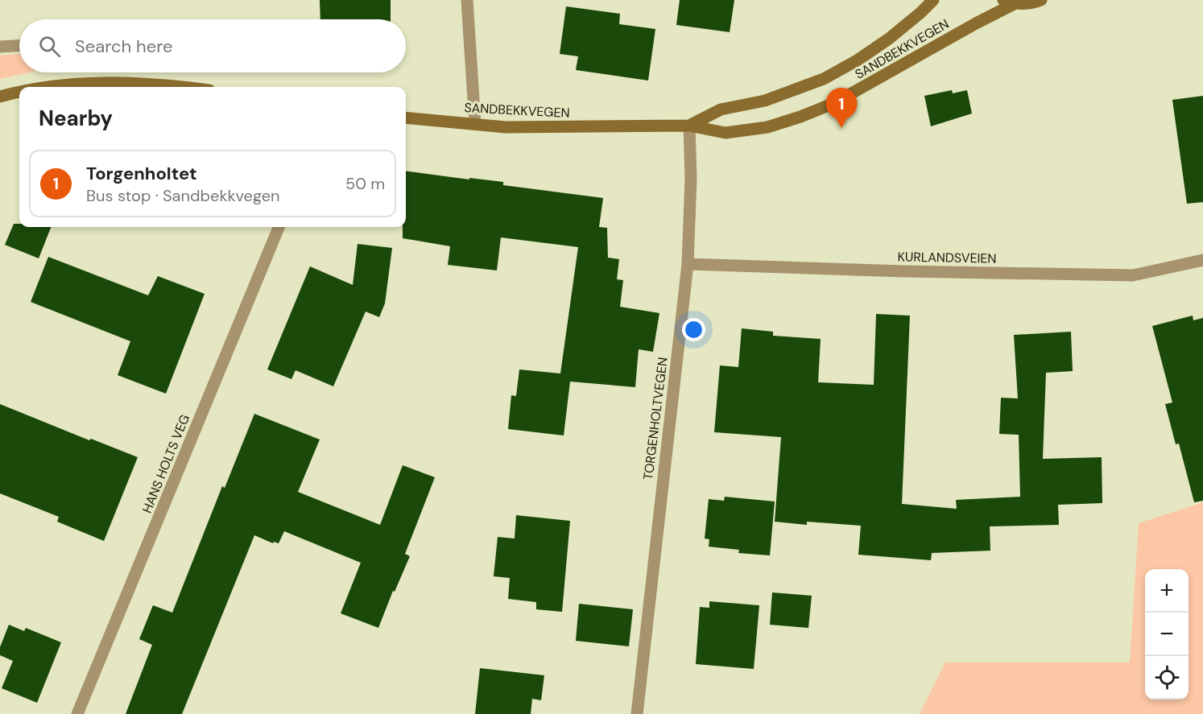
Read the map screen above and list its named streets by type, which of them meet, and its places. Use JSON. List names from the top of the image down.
{
  "streets": {
    "main road": ["SANDBEKKVEGEN"],
    "street": ["KURLANDSVEIEN", "TORGENHOLTVEGEN", "HANS HOLTS VEG"]
  },
  "crossings": [
    ["SANDBEKKVEGEN", "TORGENHOLTVEGEN"],
    ["KURLANDSVEIEN", "TORGENHOLTVEGEN"]
  ],
  "page": {
    "search": "Search here",
    "heading": "Nearby",
    "pins": "1",
    "list": [
      {
        "mark": "1",
        "name": "Torgenholtet",
        "note": "Bus stop · Sandbekkvegen",
        "value": "50 m"
      }
    ],
    "map_buttons": ["+", "−"]
  }
}
